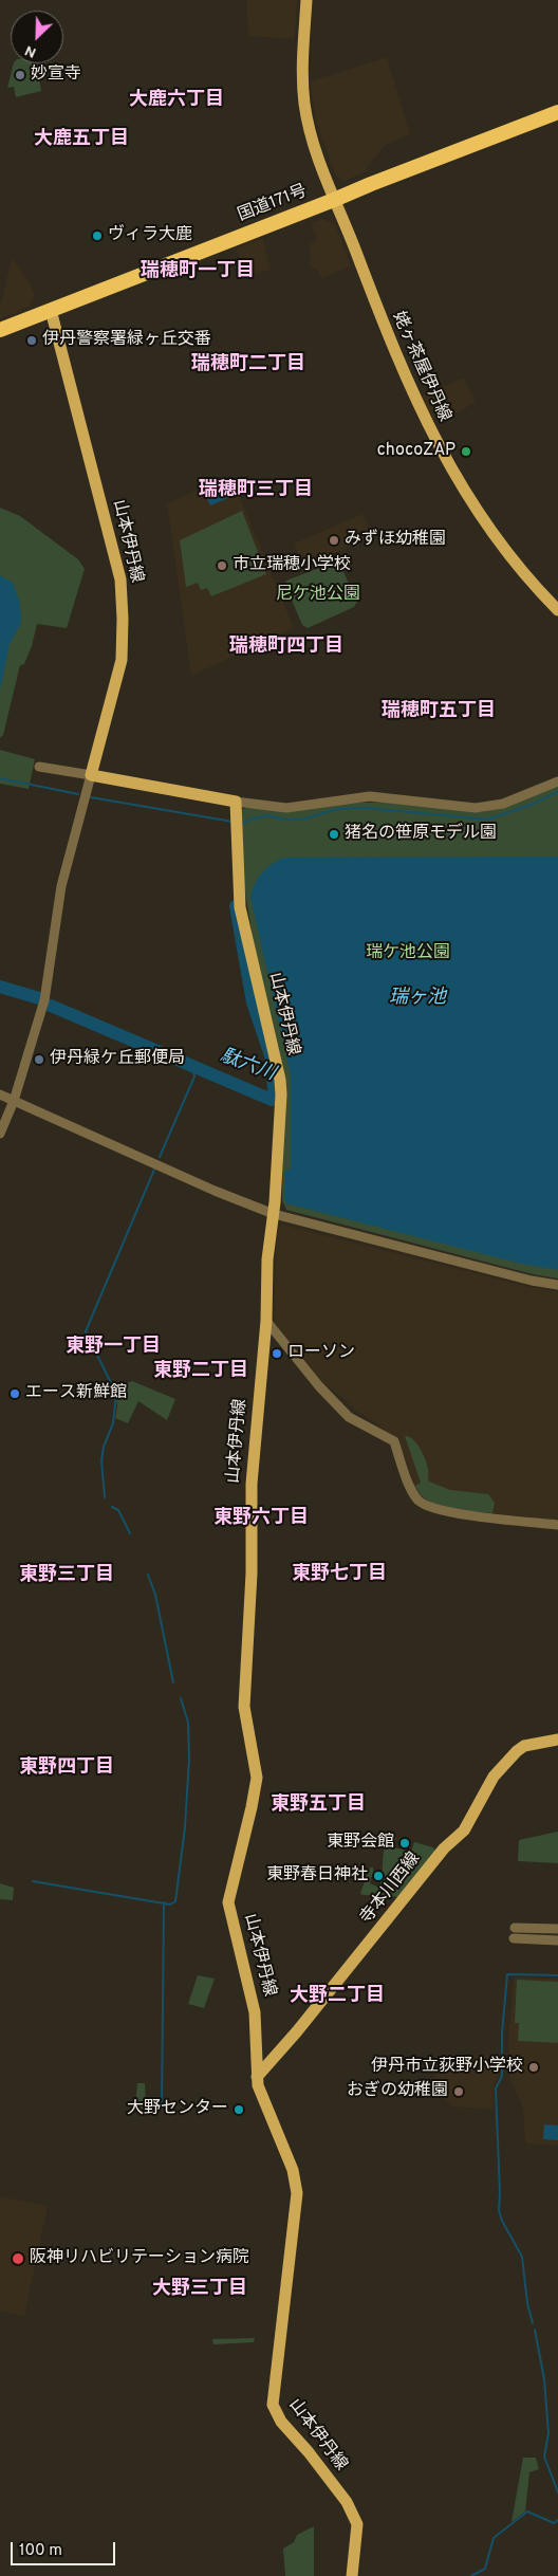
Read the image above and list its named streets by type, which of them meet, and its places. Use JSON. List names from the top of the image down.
{
  "streets": {
    "highway": ["国道171号"],
    "main road": ["姥ヶ茶屋伊丹線", "山本伊丹線", "寺本川西線"]
  },
  "crossings": [
    ["国道171号", "姥ヶ茶屋伊丹線"],
    ["国道171号", "山本伊丹線"],
    ["山本伊丹線", "寺本川西線"]
  ],
  "districts": [
    "大鹿六丁目",
    "大鹿五丁目",
    "瑞穂町一丁目",
    "瑞穂町二丁目",
    "瑞穂町三丁目",
    "瑞穂町四丁目",
    "瑞穂町五丁目",
    "東野一丁目",
    "東野二丁目",
    "東野六丁目",
    "東野七丁目",
    "東野三丁目",
    "東野四丁目",
    "東野五丁目",
    "大野二丁目",
    "大野三丁目"
  ],
  "water": ["瑞ヶ池", "駄六川"],
  "parks": ["尼ケ池公園", "瑞ケ池公園"],
  "places": [
    "妙宣寺",
    "ヴィラ大鹿",
    "伊丹警察署緑ヶ丘交番",
    "chocoZAP",
    "みずほ幼稚園",
    "市立瑞穂小学校",
    "猪名の笹原モデル園",
    "伊丹緑ケ丘郵便局",
    "ローソン",
    "エース新鮮館",
    "東野会館",
    "東野春日神社",
    "伊丹市立荻野小学校",
    "おぎの幼稚園",
    "大野センター",
    "阪神リハビリテーション病院"
  ],
  "scale_bar": "100 m",
  "north": "bottom left"
}
